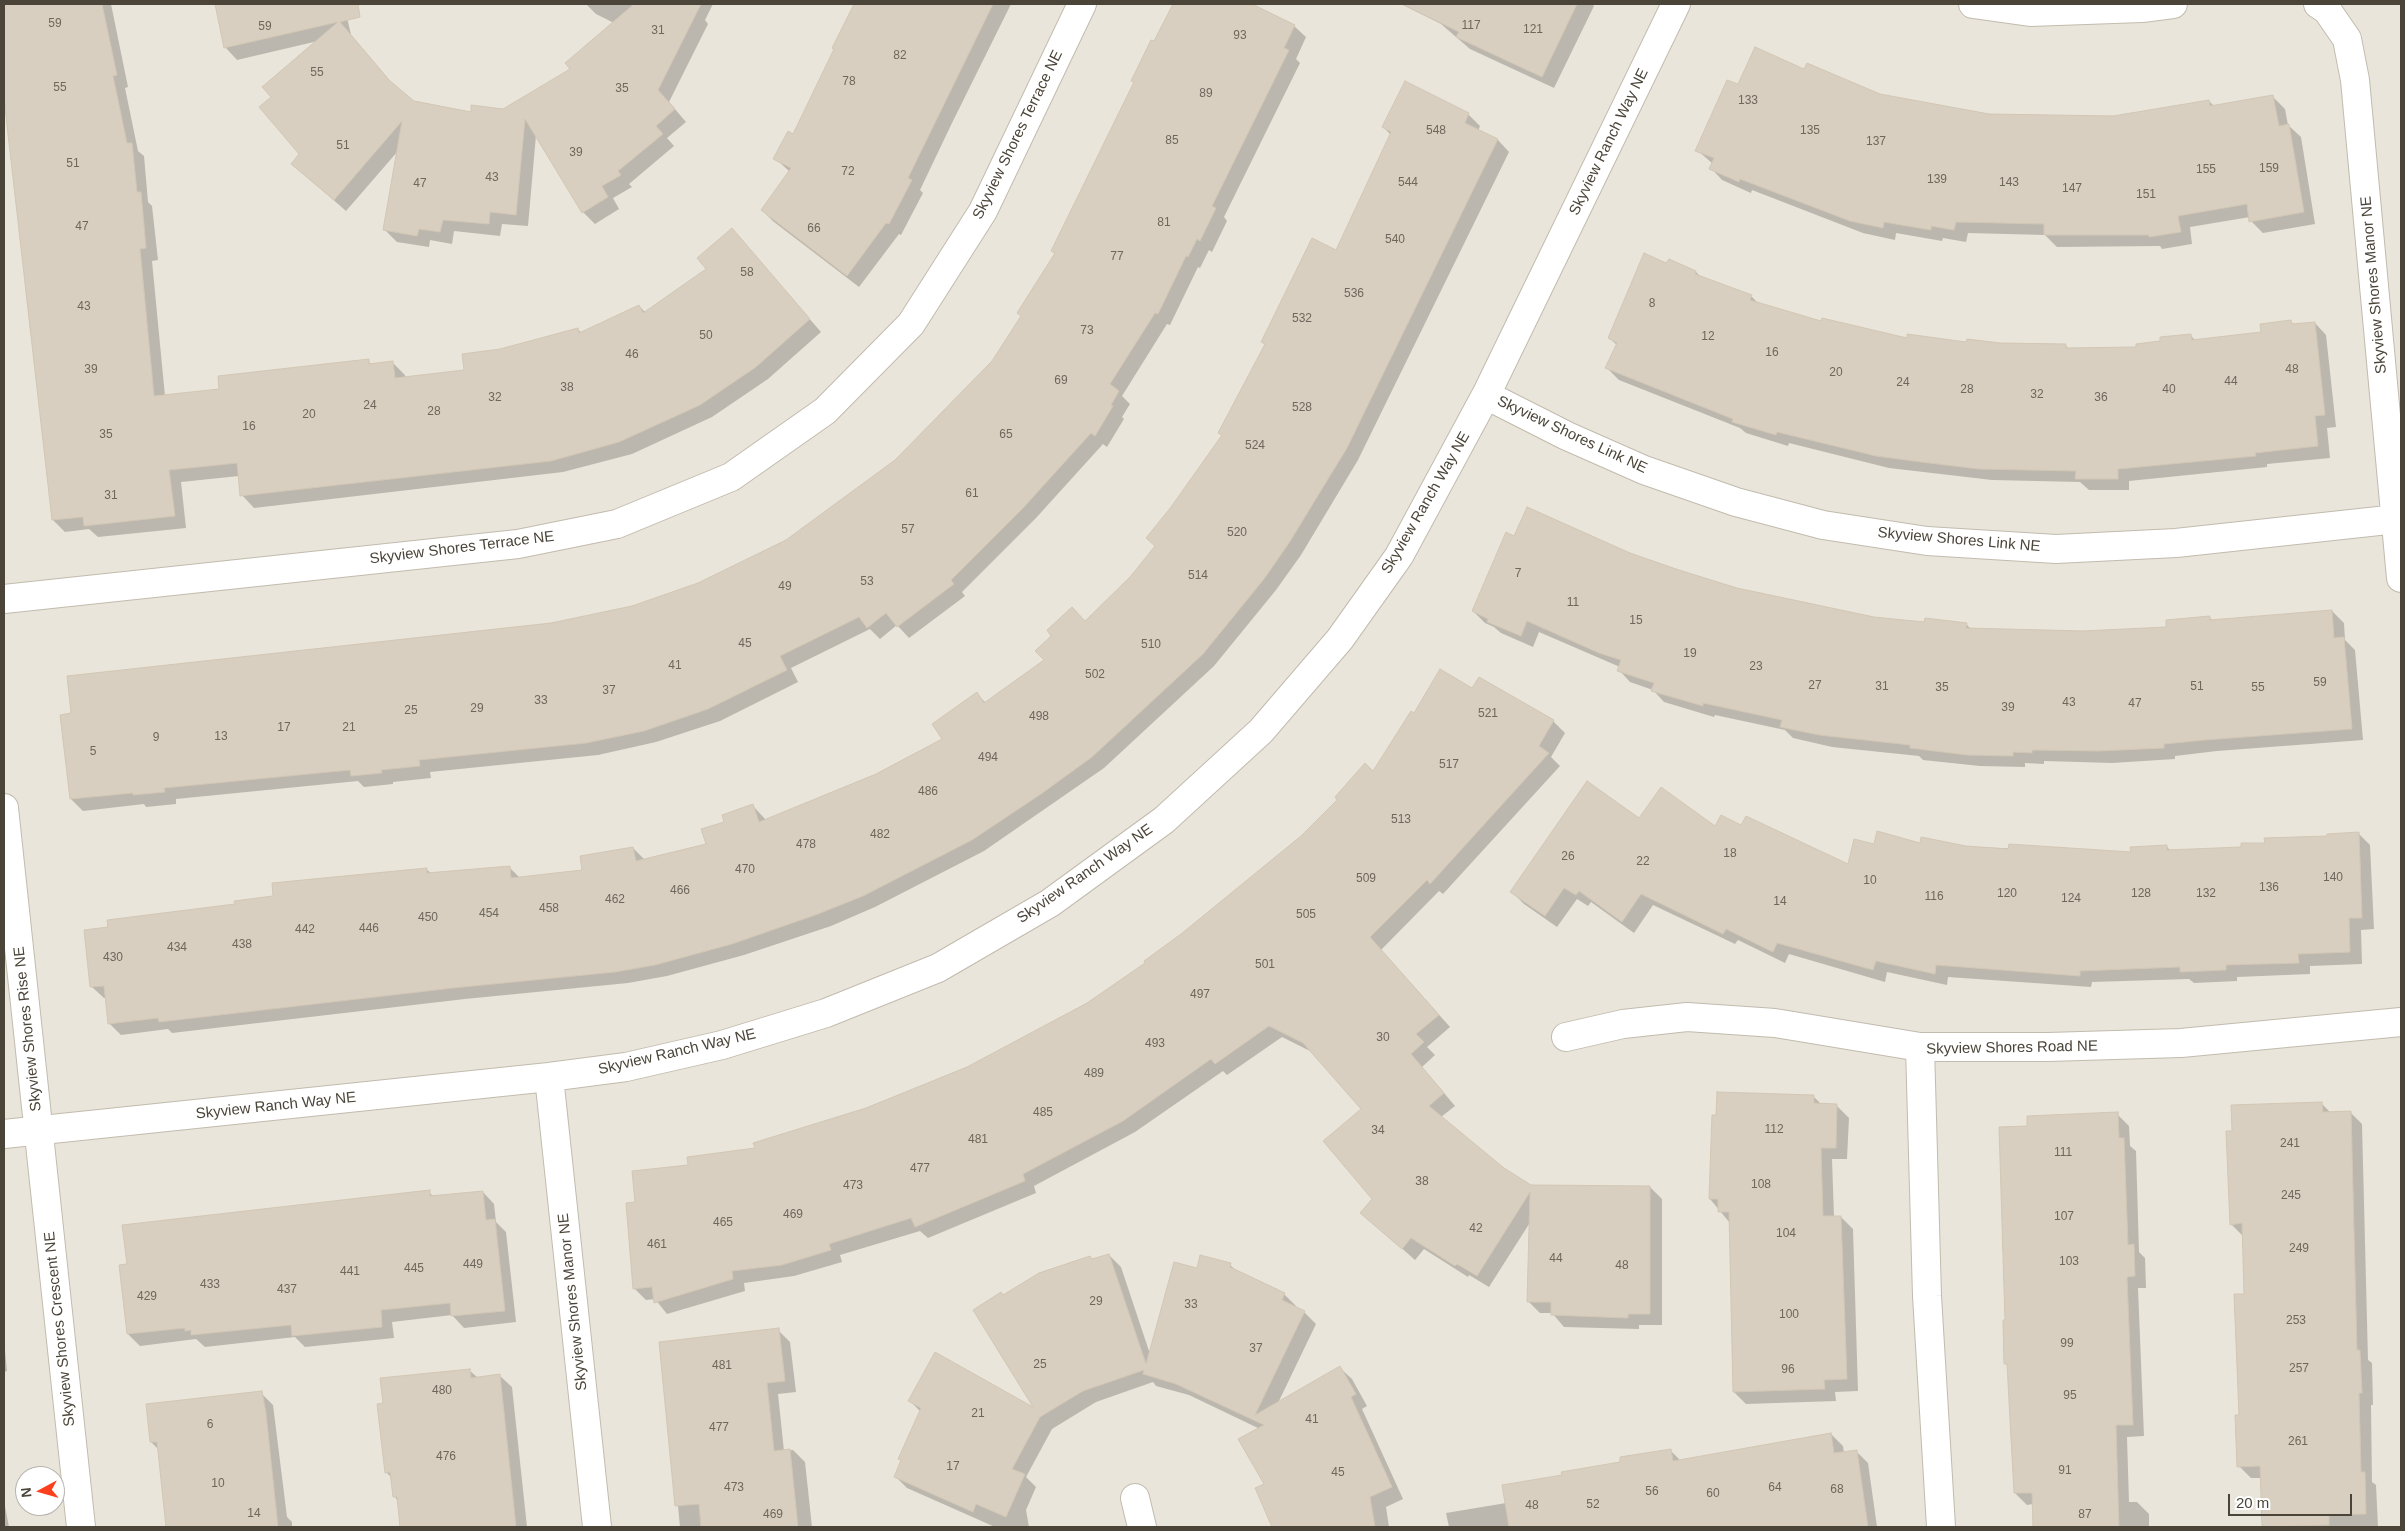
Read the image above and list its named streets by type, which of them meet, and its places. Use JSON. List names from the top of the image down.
{
  "streets": {
    "street": [
      "Skyview Shores Terrace NE",
      "Skyview Ranch Way NE",
      "Skyview Shores Manor NE",
      "Skyview Shores Link NE",
      "Skyview Shores Rise NE",
      "Skyview Shores Road NE",
      "Skyview Shores Crescent NE"
    ]
  },
  "crossings": [
    ["Skyview Ranch Way NE", "Skyview Shores Manor NE"],
    ["Skyview Ranch Way NE", "Skyview Shores Link NE"],
    ["Skyview Ranch Way NE", "Skyview Shores Rise NE"],
    ["Skyview Ranch Way NE", "Skyview Shores Crescent NE"],
    ["Skyview Shores Manor NE", "Skyview Shores Link NE"],
    ["Skyview Shores Rise NE", "Skyview Shores Crescent NE"]
  ],
  "house_numbers": [
    "59",
    "117",
    "59",
    "121",
    "31",
    "93",
    "82",
    "55",
    "78",
    "55",
    "35",
    "89",
    "133",
    "548",
    "135",
    "85",
    "137",
    "51",
    "39",
    "51",
    "159",
    "155",
    "72",
    "43",
    "139",
    "544",
    "143",
    "47",
    "147",
    "151",
    "81",
    "47",
    "66",
    "540",
    "77",
    "58",
    "536",
    "8",
    "43",
    "532",
    "73",
    "50",
    "12",
    "16",
    "46",
    "39",
    "48",
    "20",
    "69",
    "44",
    "24",
    "38",
    "28",
    "40",
    "32",
    "32",
    "36",
    "24",
    "528",
    "28",
    "20",
    "16",
    "35",
    "65",
    "524",
    "61",
    "31",
    "57",
    "520",
    "7",
    "514",
    "53",
    "49",
    "11",
    "15",
    "45",
    "510",
    "19",
    "41",
    "23",
    "502",
    "59",
    "27",
    "31",
    "51",
    "35",
    "55",
    "37",
    "33",
    "43",
    "47",
    "39",
    "29",
    "25",
    "521",
    "498",
    "17",
    "21",
    "13",
    "9",
    "5",
    "494",
    "517",
    "486",
    "513",
    "482",
    "478",
    "18",
    "26",
    "22",
    "470",
    "140",
    "509",
    "10",
    "136",
    "466",
    "120",
    "128",
    "132",
    "116",
    "124",
    "462",
    "14",
    "458",
    "454",
    "505",
    "450",
    "446",
    "442",
    "438",
    "434",
    "430",
    "501",
    "497",
    "30",
    "493",
    "489",
    "485",
    "112",
    "34",
    "481",
    "241",
    "111",
    "477",
    "38",
    "108",
    "473",
    "245",
    "469",
    "107",
    "465",
    "42",
    "104",
    "461",
    "249",
    "44",
    "103",
    "449",
    "48",
    "445",
    "441",
    "433",
    "437",
    "429",
    "29",
    "33",
    "100",
    "253",
    "99",
    "37",
    "25",
    "481",
    "257",
    "96",
    "480",
    "95",
    "21",
    "41",
    "6",
    "477",
    "261",
    "476",
    "17",
    "91",
    "45",
    "10",
    "473",
    "64",
    "68",
    "56",
    "60",
    "52",
    "48",
    "14",
    "469",
    "87"
  ],
  "scale_bar": "20 m",
  "north": "left"
}
